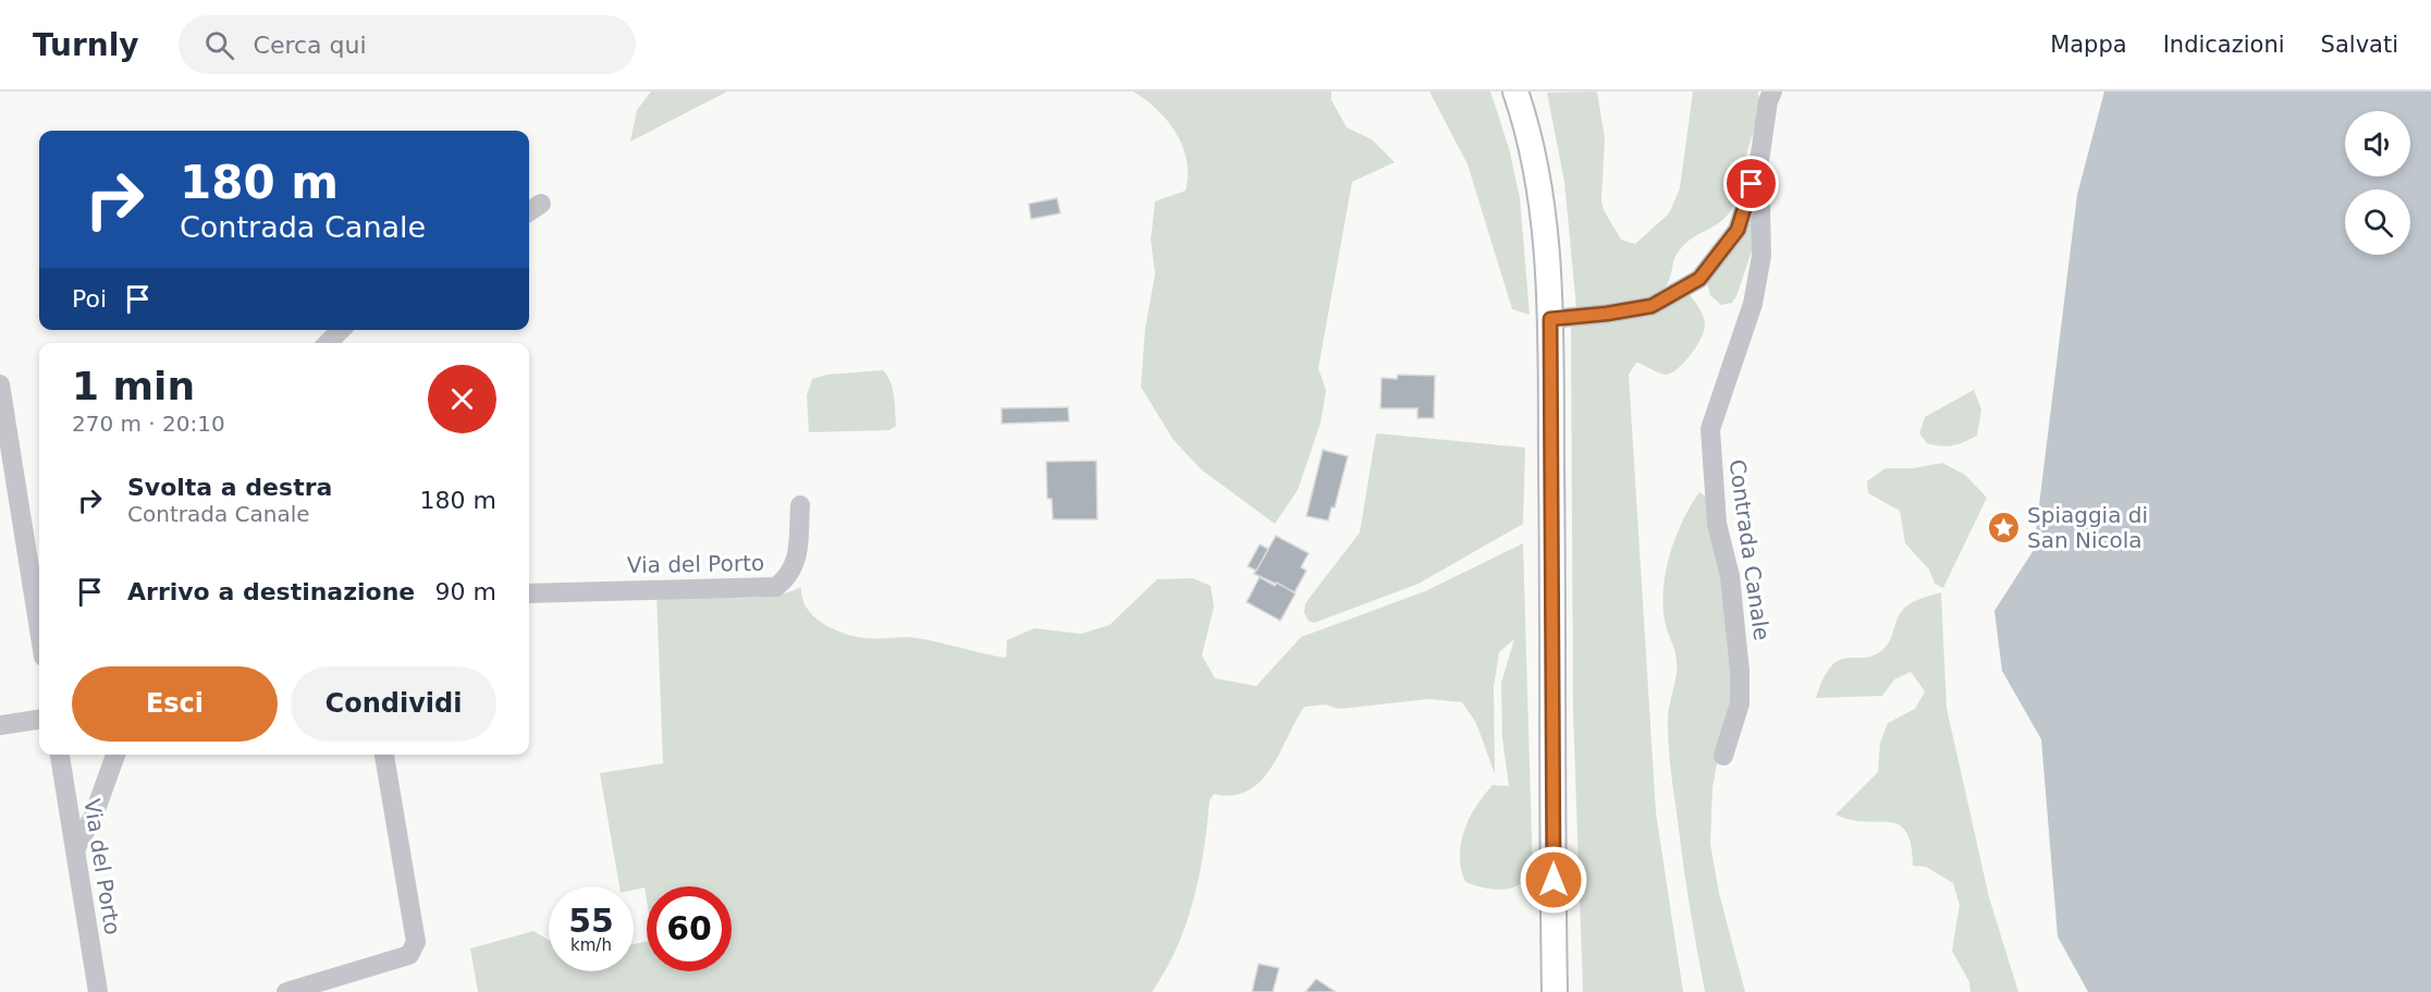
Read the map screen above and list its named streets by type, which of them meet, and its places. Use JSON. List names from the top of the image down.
{
  "streets": {
    "street": ["Contrada Canale", "Via del Porto"]
  },
  "places": {
    "place": ["Spiaggia di San Nicola"]
  },
  "page": {
    "header": "Turnly",
    "search": "Cerca qui",
    "nav": ["Mappa", "Indicazioni", "Salvati"],
    "turn": ["180 m", "Contrada Canale"],
    "then": "Poi",
    "heading": ["1 min", "270 m · 20:10"],
    "list": [
      {
        "name": "Svolta a destra",
        "note": "Contrada Canale",
        "value": "180 m"
      },
      {
        "name": "Arrivo a destinazione",
        "value": "90 m"
      }
    ],
    "buttons": ["Esci", "Condividi"],
    "speed": "55 km/h",
    "limit": "60"
  }
}
